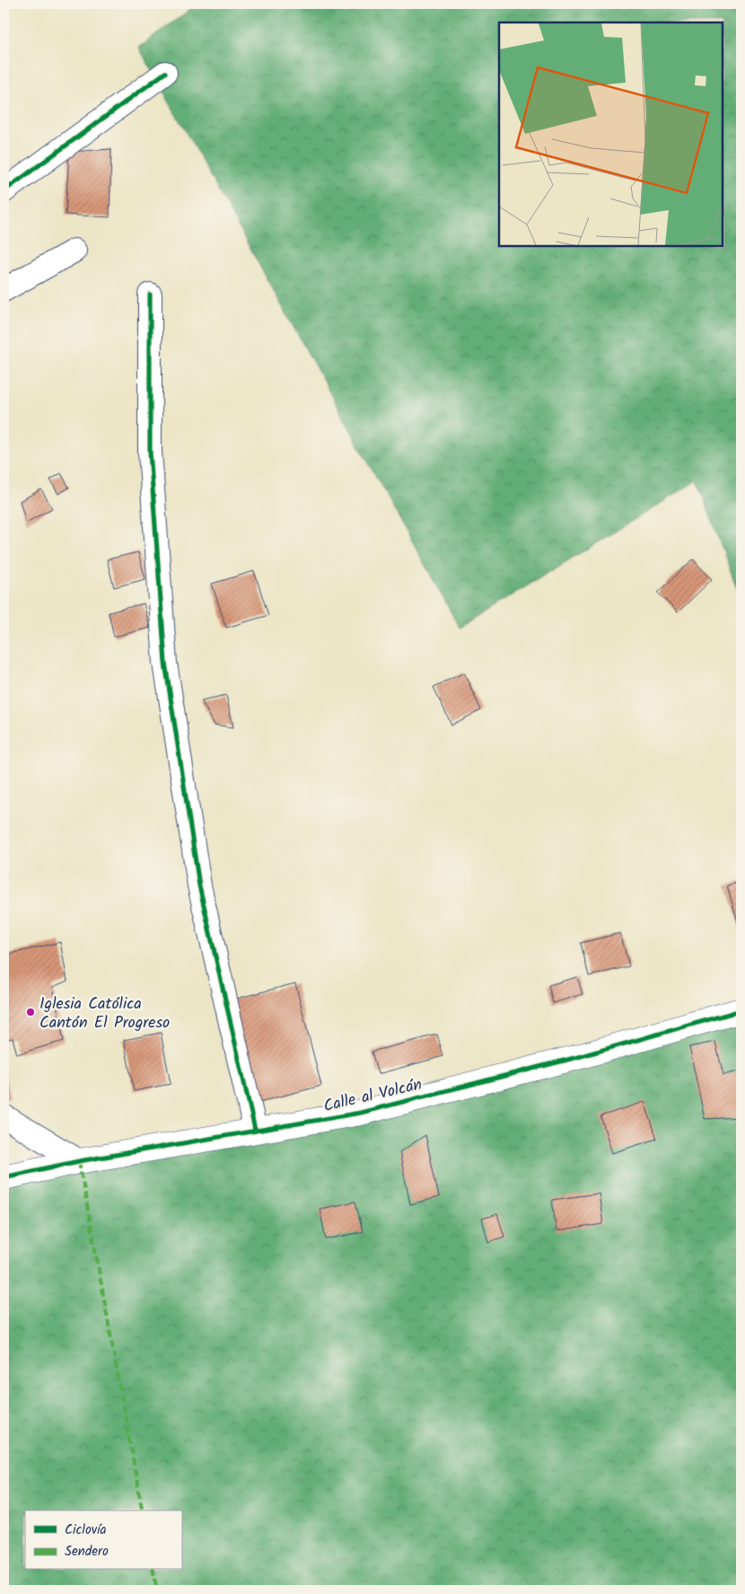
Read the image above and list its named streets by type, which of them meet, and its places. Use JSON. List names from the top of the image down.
{
  "streets": {
    "street": ["Calle al Volcán"]
  },
  "places": ["Iglesia Católica Cantón El Progreso"],
  "legend": ["Ciclovía", "Sendero"]
}
